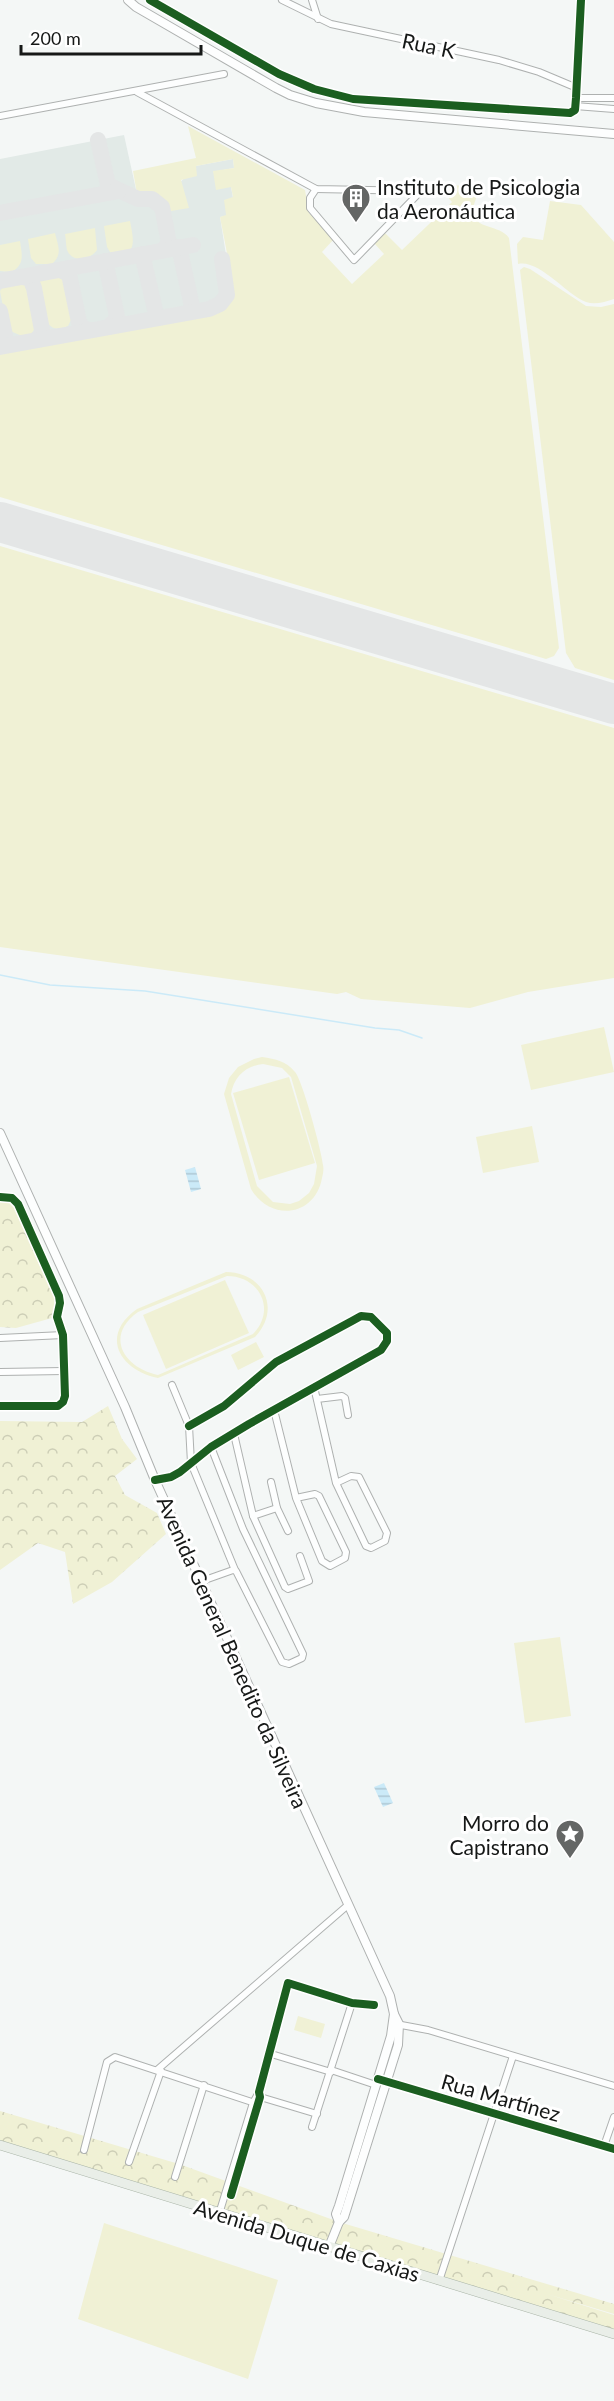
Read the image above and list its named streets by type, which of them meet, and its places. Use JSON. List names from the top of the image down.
{
  "streets": {
    "main road": ["Avenida General Benedito da Silveira", "Avenida Duque de Caxias"],
    "street": ["Rua K", "Rua Martínez"]
  },
  "places": {
    "building": ["Instituto de Psicologia da Aeronáutica"],
    "place": ["Morro do Capistrano"]
  },
  "scale_bar": "200 m"
}
